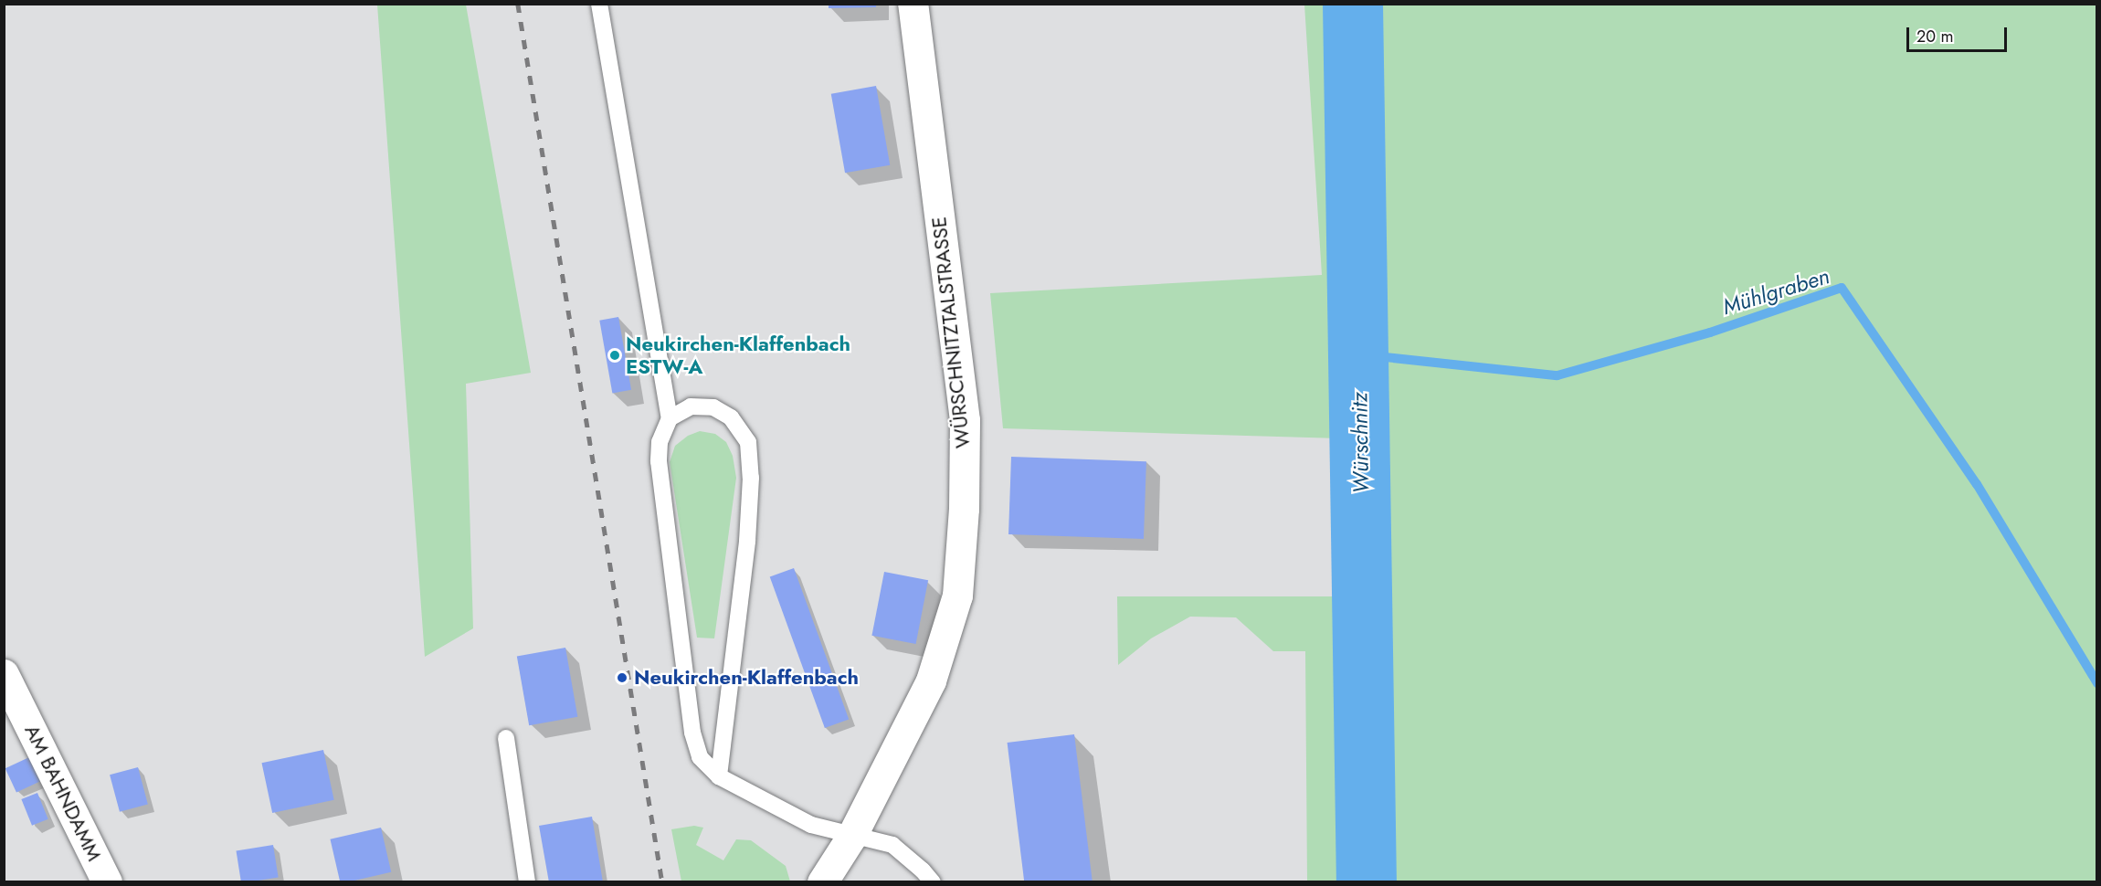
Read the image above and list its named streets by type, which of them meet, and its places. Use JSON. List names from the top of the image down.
{
  "streets": {
    "main road": ["WÜRSCHNITZTALSTRASSE", "AM BAHNDAMM"]
  },
  "water": ["Mühlgraben", "Würschnitz"],
  "places": ["Neukirchen-Klaffenbach ESTW-A", "Neukirchen-Klaffenbach"],
  "scale_bar": "20 m"
}
